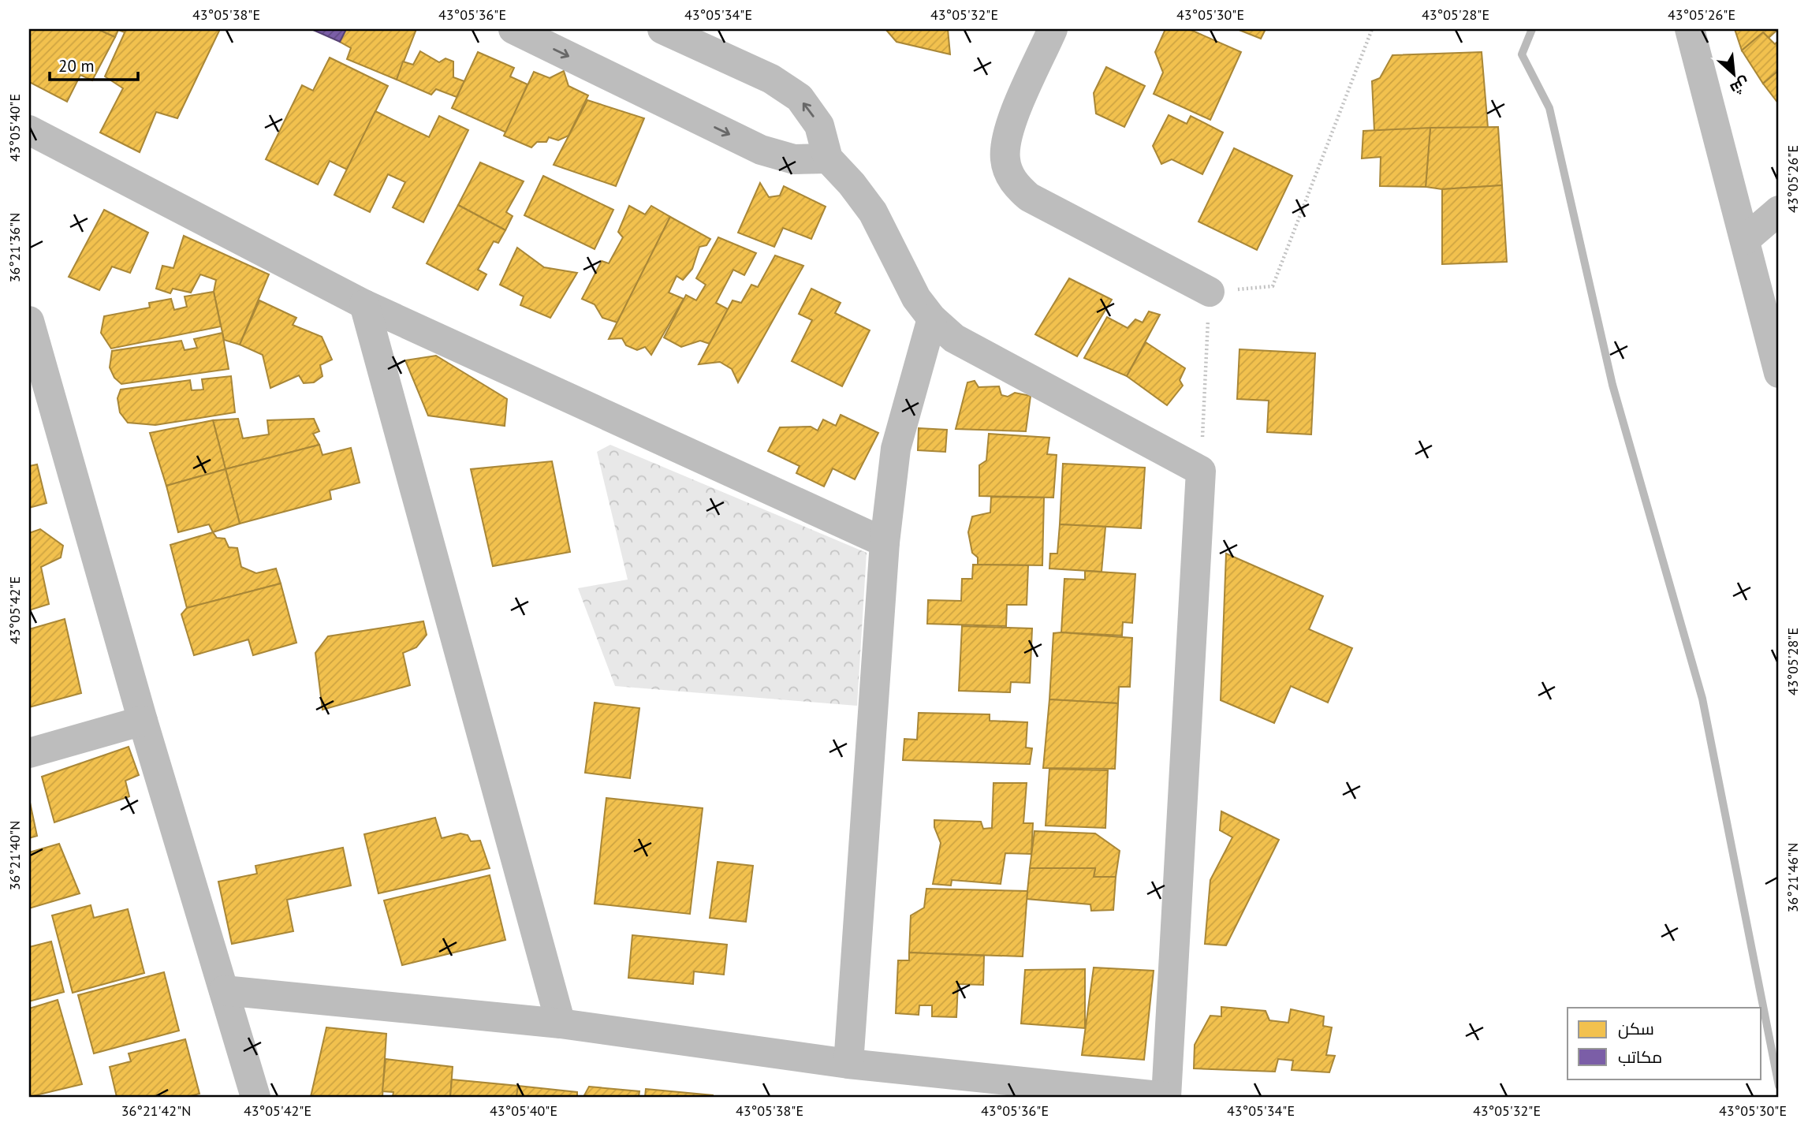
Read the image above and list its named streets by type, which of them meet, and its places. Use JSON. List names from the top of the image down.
{
  "legend": ["سكن", "مكاتب"],
  "scale_bar": "20 m",
  "north": "bottom right",
  "coordinates": [
    "43°05'38\"E",
    "43°05'36\"E",
    "43°05'34\"E",
    "43°05'32\"E",
    "43°05'30\"E",
    "43°05'28\"E",
    "43°05'26\"E",
    "43°05'40\"E",
    "36°21'36\"N",
    "43°05'42\"E",
    "36°21'40\"N",
    "36°21'46\"N",
    "36°21'42\"N"
  ]
}
